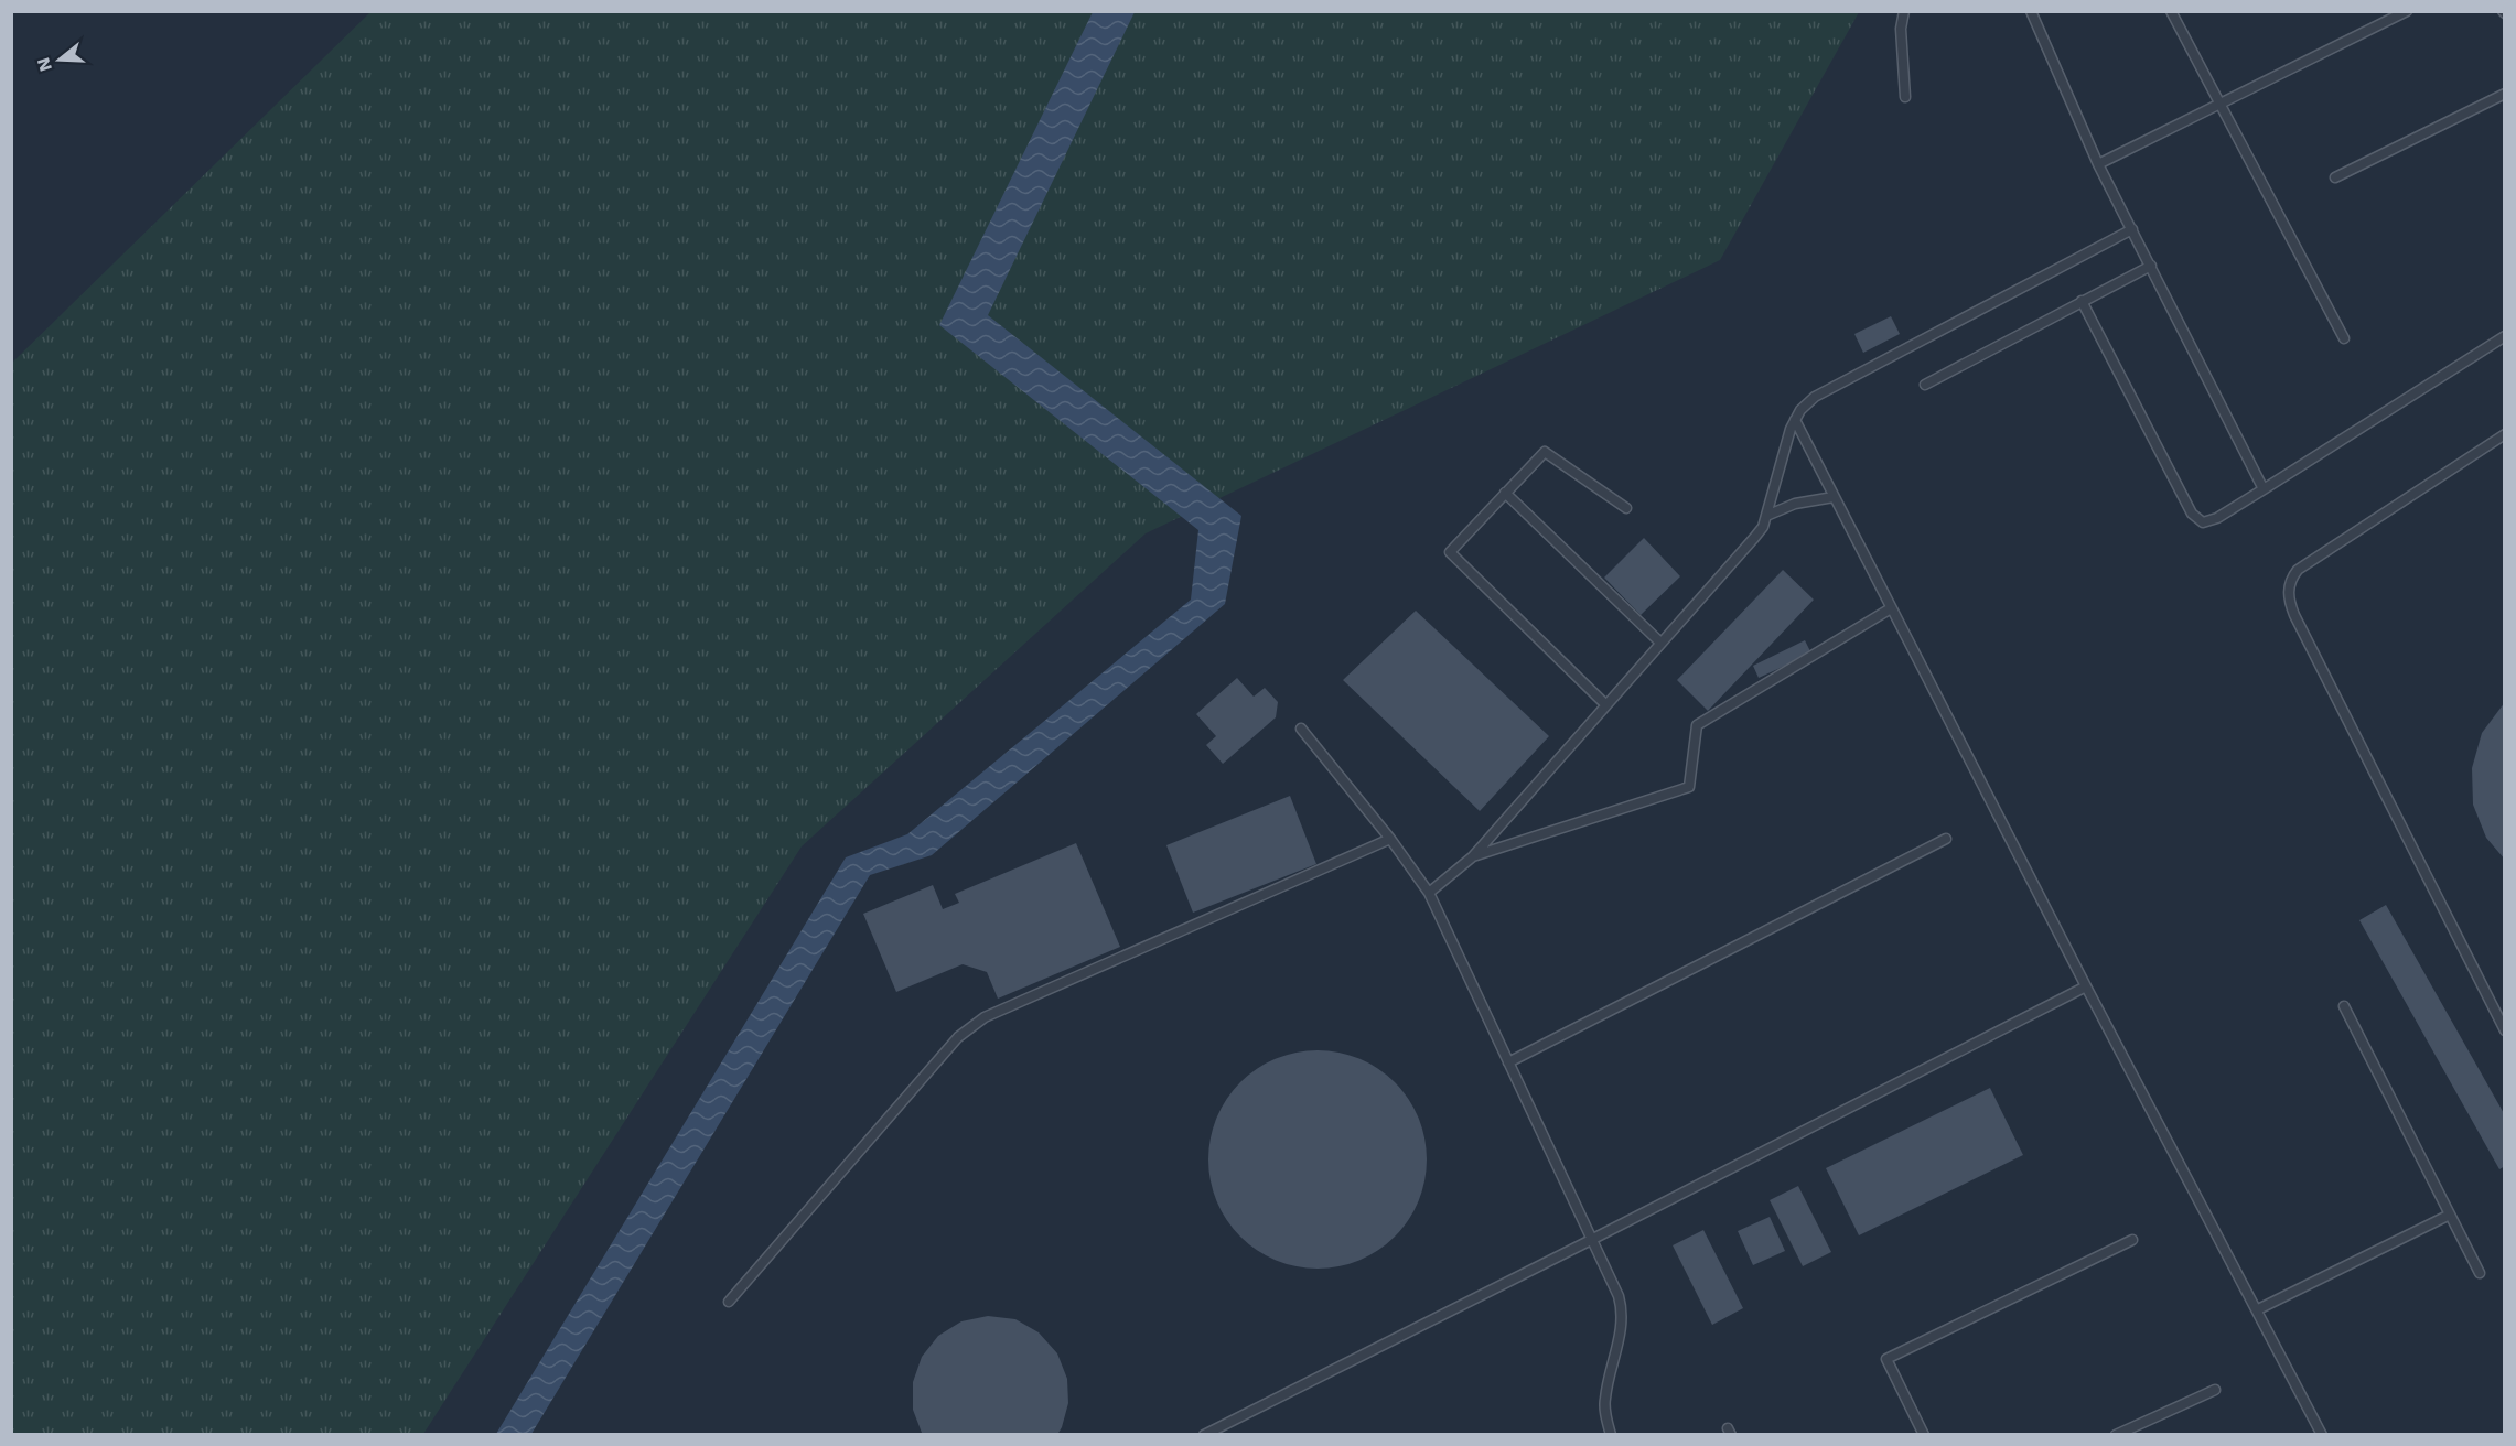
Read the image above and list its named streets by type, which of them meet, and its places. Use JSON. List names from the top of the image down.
{
  "north": "left"
}
